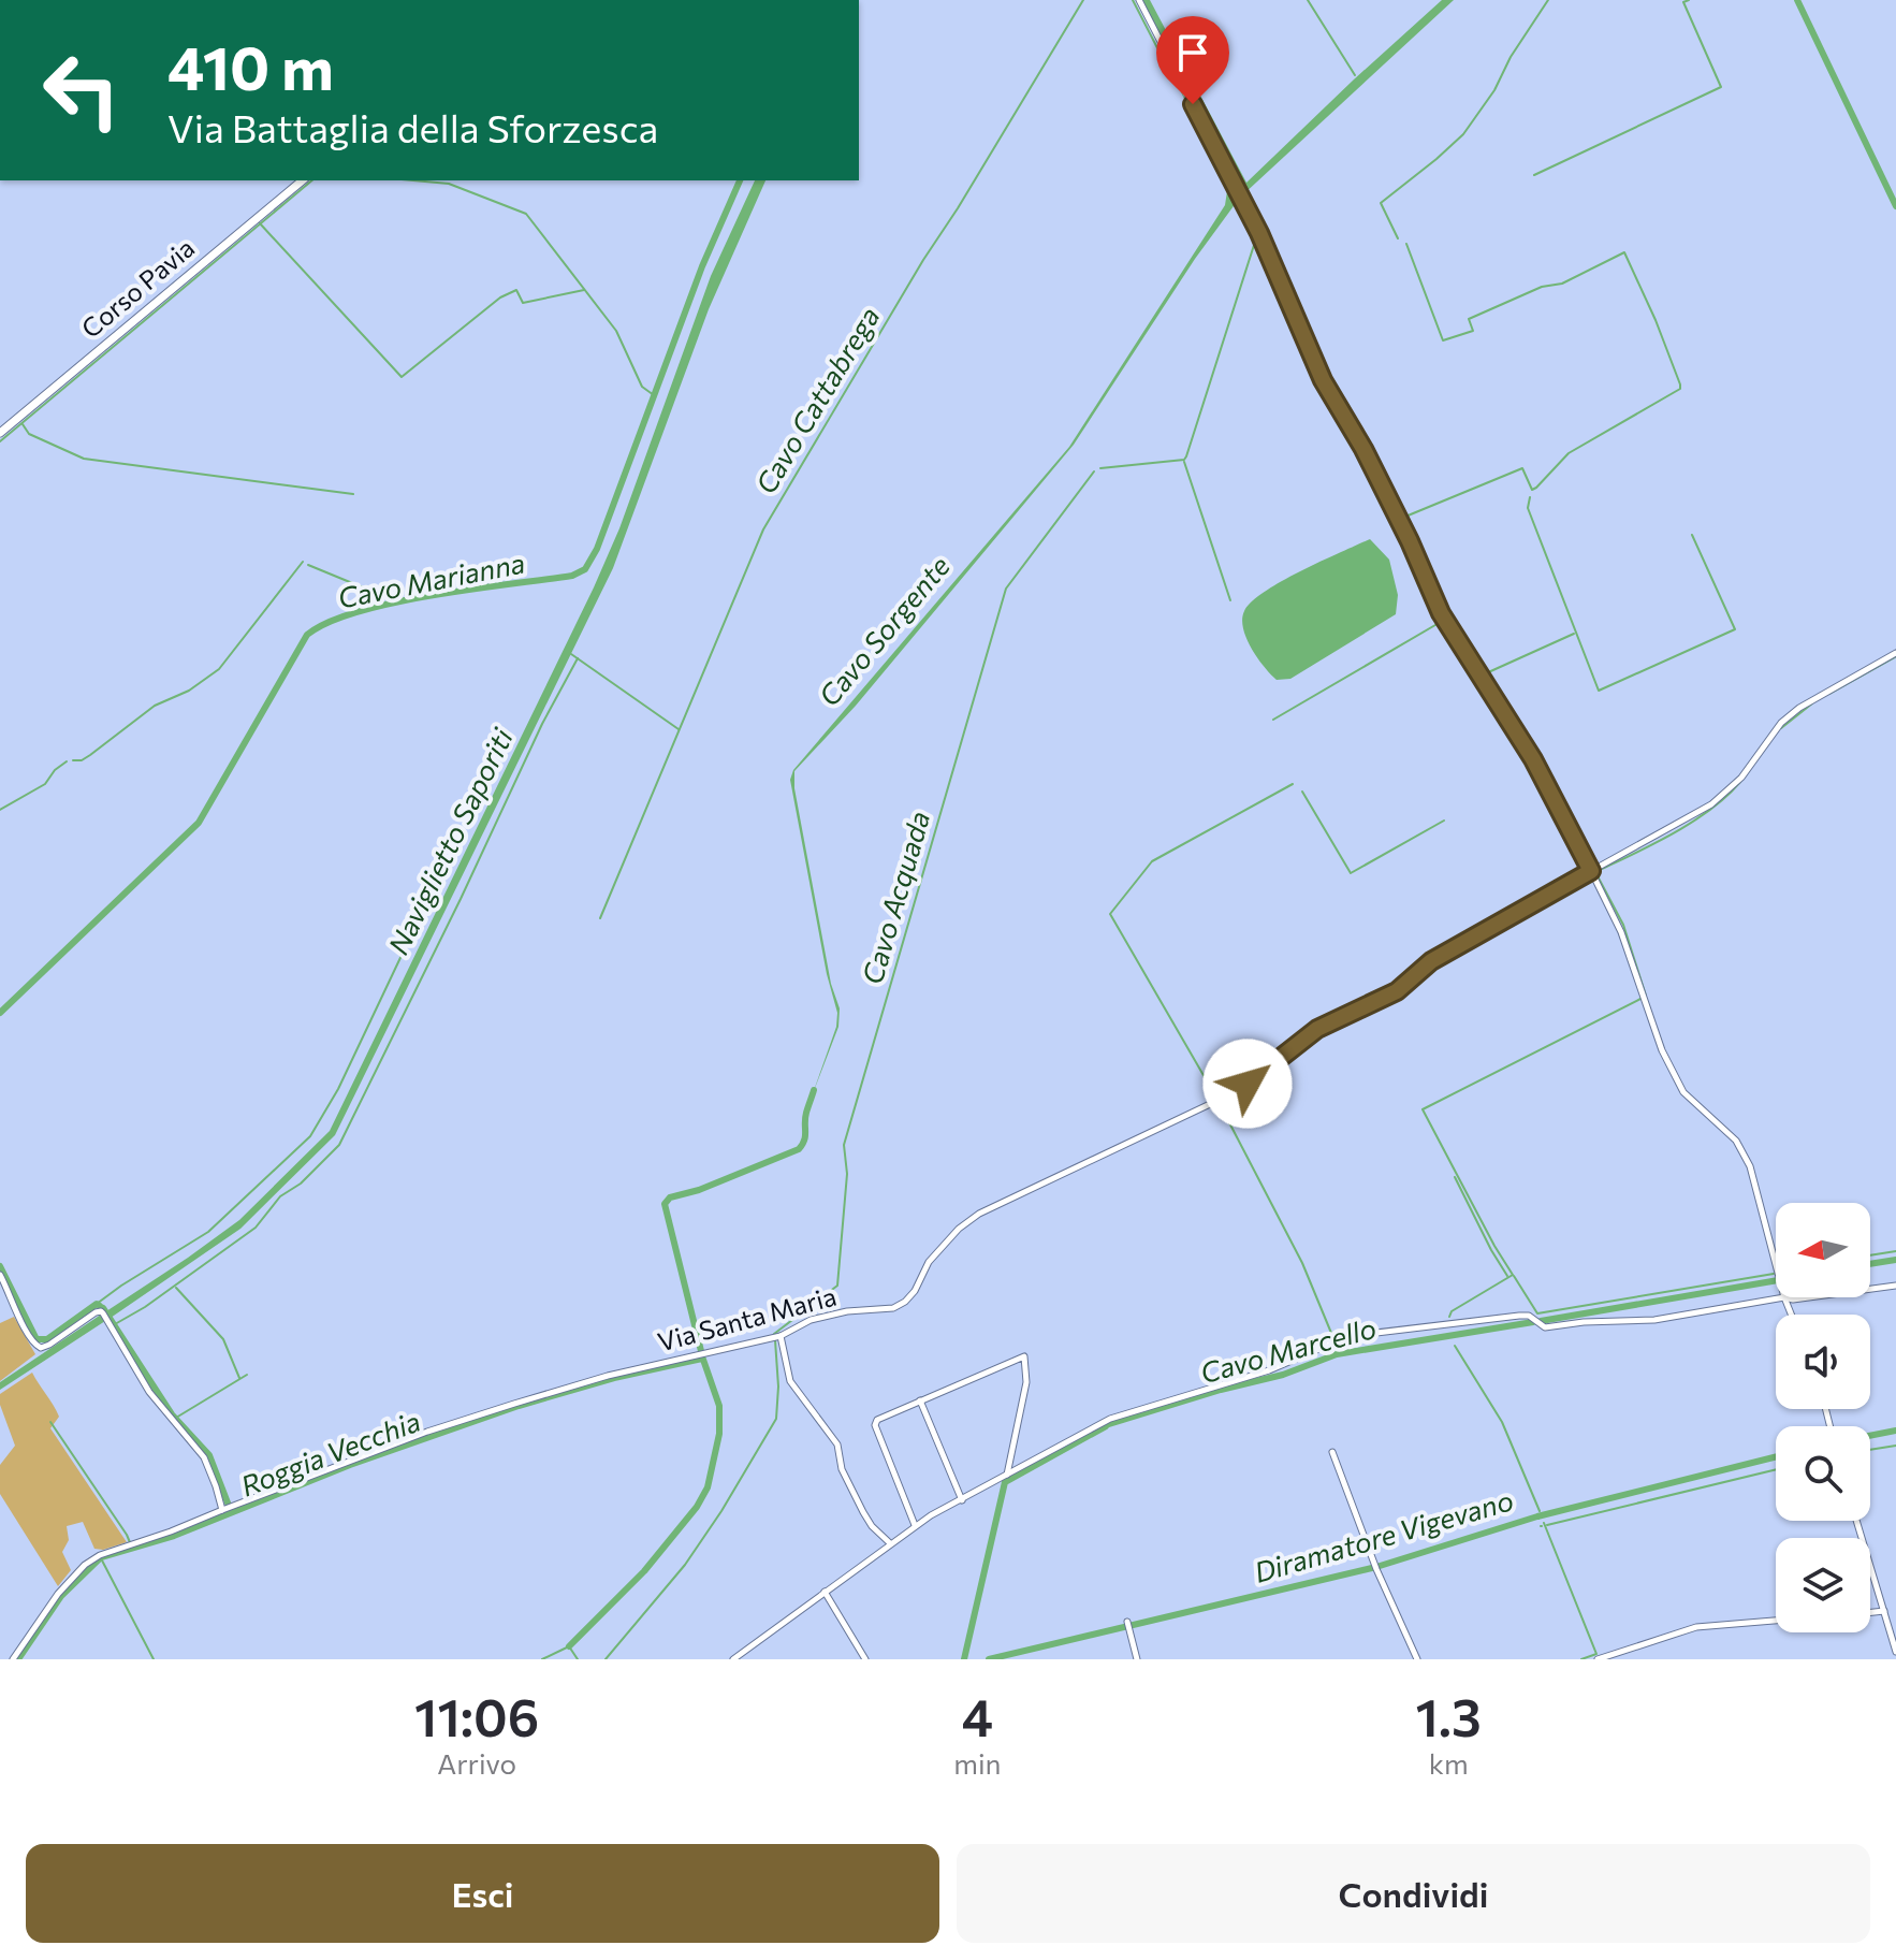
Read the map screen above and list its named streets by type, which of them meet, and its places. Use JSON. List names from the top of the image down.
{
  "streets": {
    "main road": ["Corso Pavia"],
    "street": ["Via Santa Maria"]
  },
  "water": [
    "Cavo Cattabrega",
    "Cavo Marianna",
    "Cavo Sorgente",
    "Naviglietto Saporiti",
    "Cavo Acquada",
    "Cavo Marcello",
    "Roggia Vecchia",
    "Diramatore Vigevano"
  ],
  "north": "left",
  "page": {
    "turn": ["410 m", "Via Battaglia della Sforzesca"],
    "eta": [
      "11:06",
      "Arrivo",
      "4",
      "min",
      "1.3",
      "km"
    ],
    "buttons": ["Esci", "Condividi"]
  }
}
